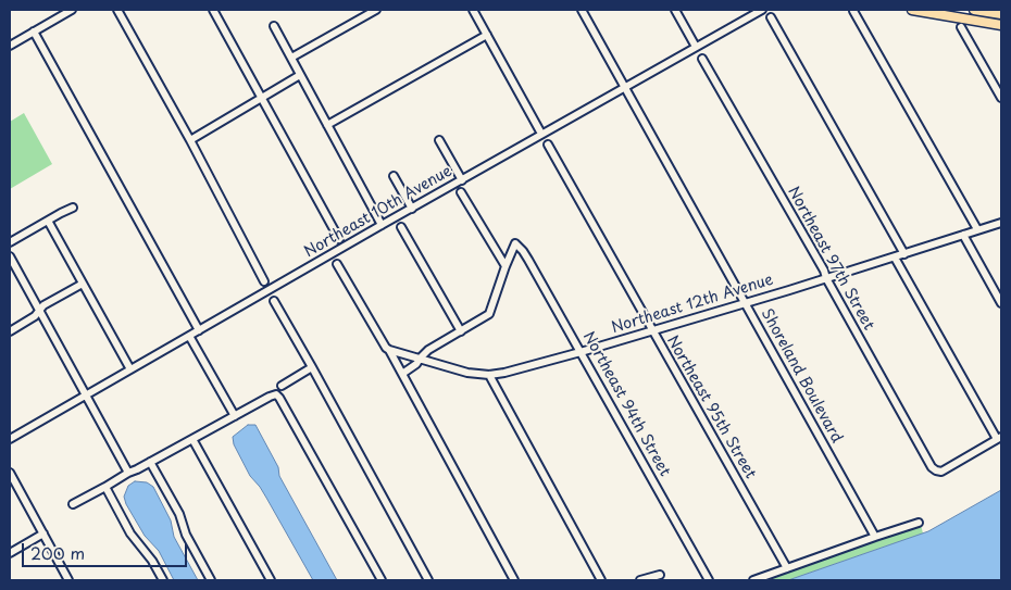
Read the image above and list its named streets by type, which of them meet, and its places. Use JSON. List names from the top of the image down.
{
  "streets": {
    "street": [
      "Northeast 10th Avenue",
      "Northeast 97th Street",
      "Northeast 12th Avenue",
      "Shoreland Boulevard",
      "Northeast 94th Street",
      "Northeast 95th Street"
    ]
  },
  "crossings": [
    ["Northeast 10th Avenue", "Shoreland Boulevard"],
    ["Northeast 97th Street", "Northeast 12th Avenue"],
    ["Northeast 12th Avenue", "Shoreland Boulevard"],
    ["Northeast 12th Avenue", "Northeast 94th Street"],
    ["Northeast 12th Avenue", "Northeast 95th Street"]
  ],
  "scale_bar": "200 m"
}
